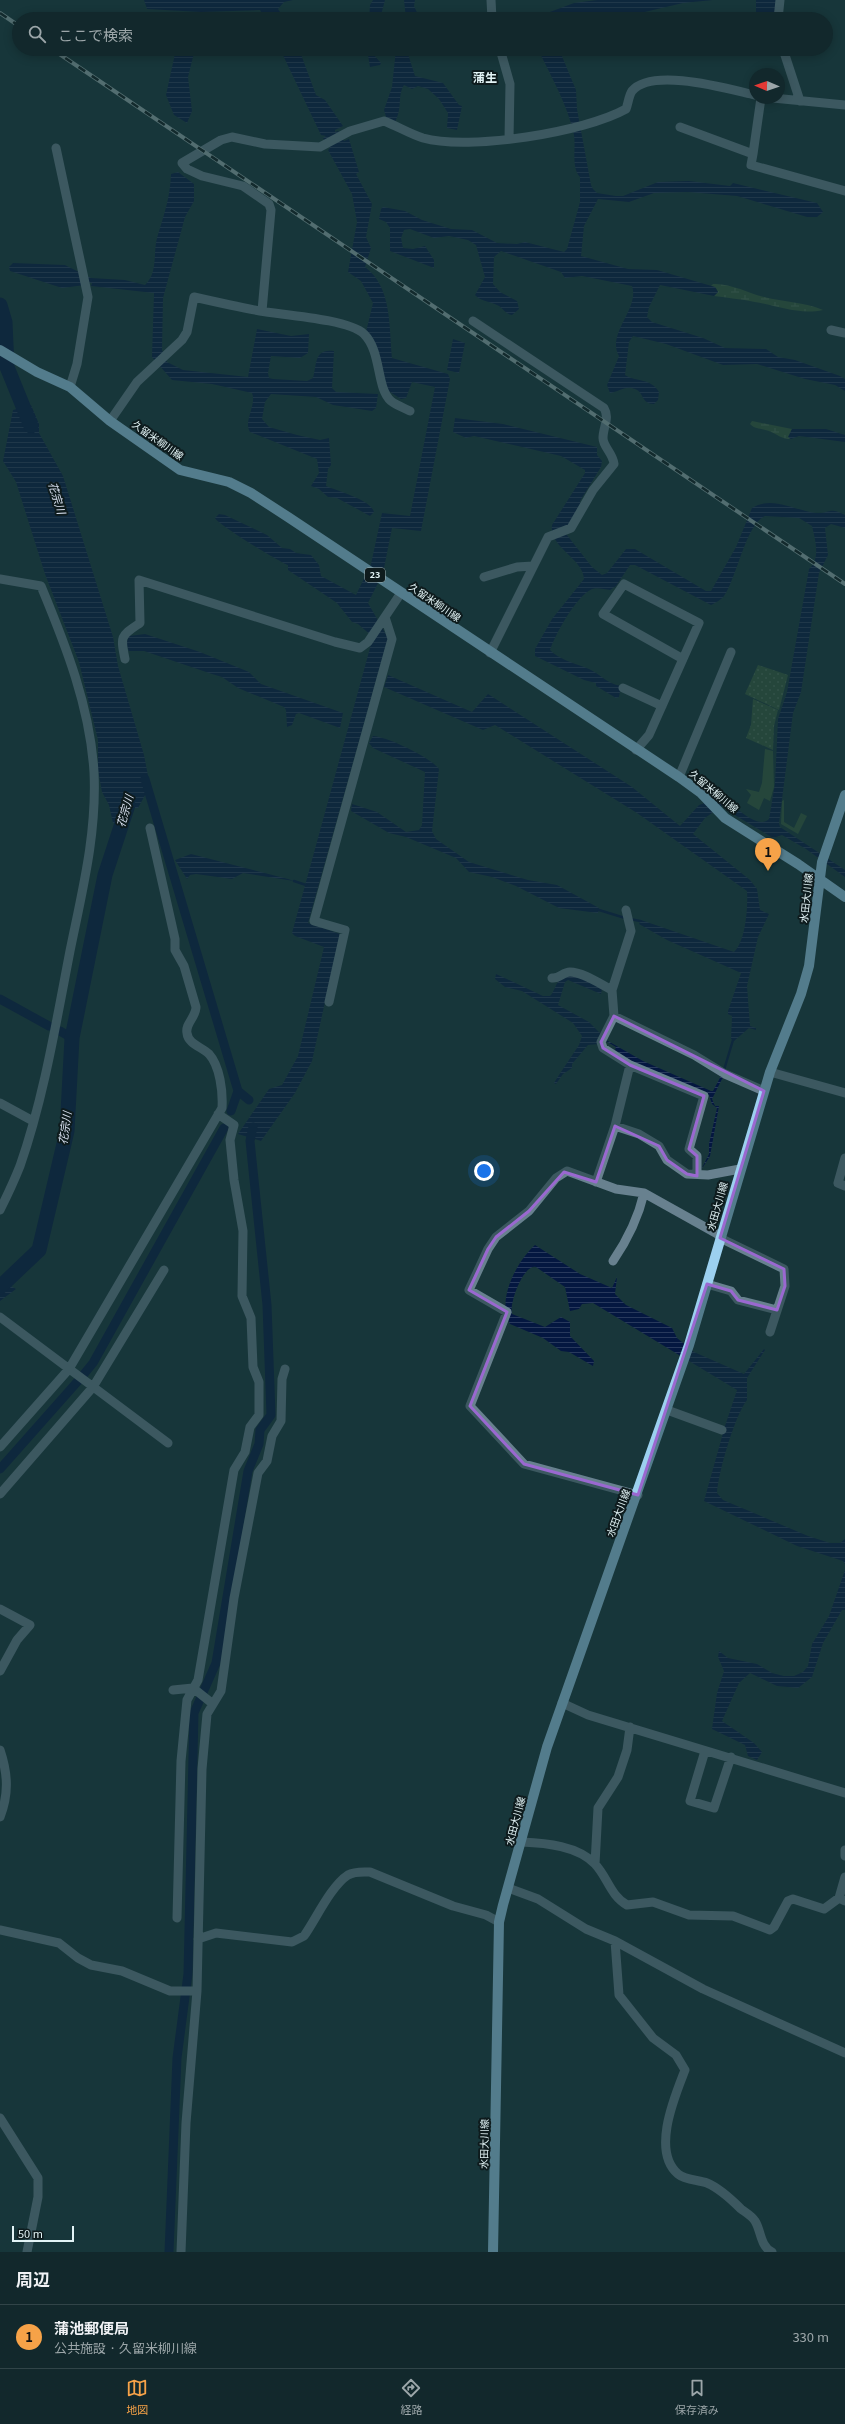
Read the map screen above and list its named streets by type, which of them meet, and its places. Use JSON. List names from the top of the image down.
{
  "streets": {
    "main road": ["久留米柳川線", "23", "水田大川線"]
  },
  "crossings": [
    ["久留米柳川線", "水田大川線"]
  ],
  "districts": ["蒲生"],
  "water": ["花宗川"],
  "scale_bar": "50 m",
  "north": "left",
  "page": {
    "search": "ここで検索",
    "pins": "1",
    "scale": "50 m",
    "heading": "周辺",
    "list": [
      {
        "mark": "1",
        "name": "蒲池郵便局",
        "note": "公共施設 · 久留米柳川線",
        "value": "330 m"
      }
    ],
    "nav": ["地図", "経路", "保存済み"]
  }
}
